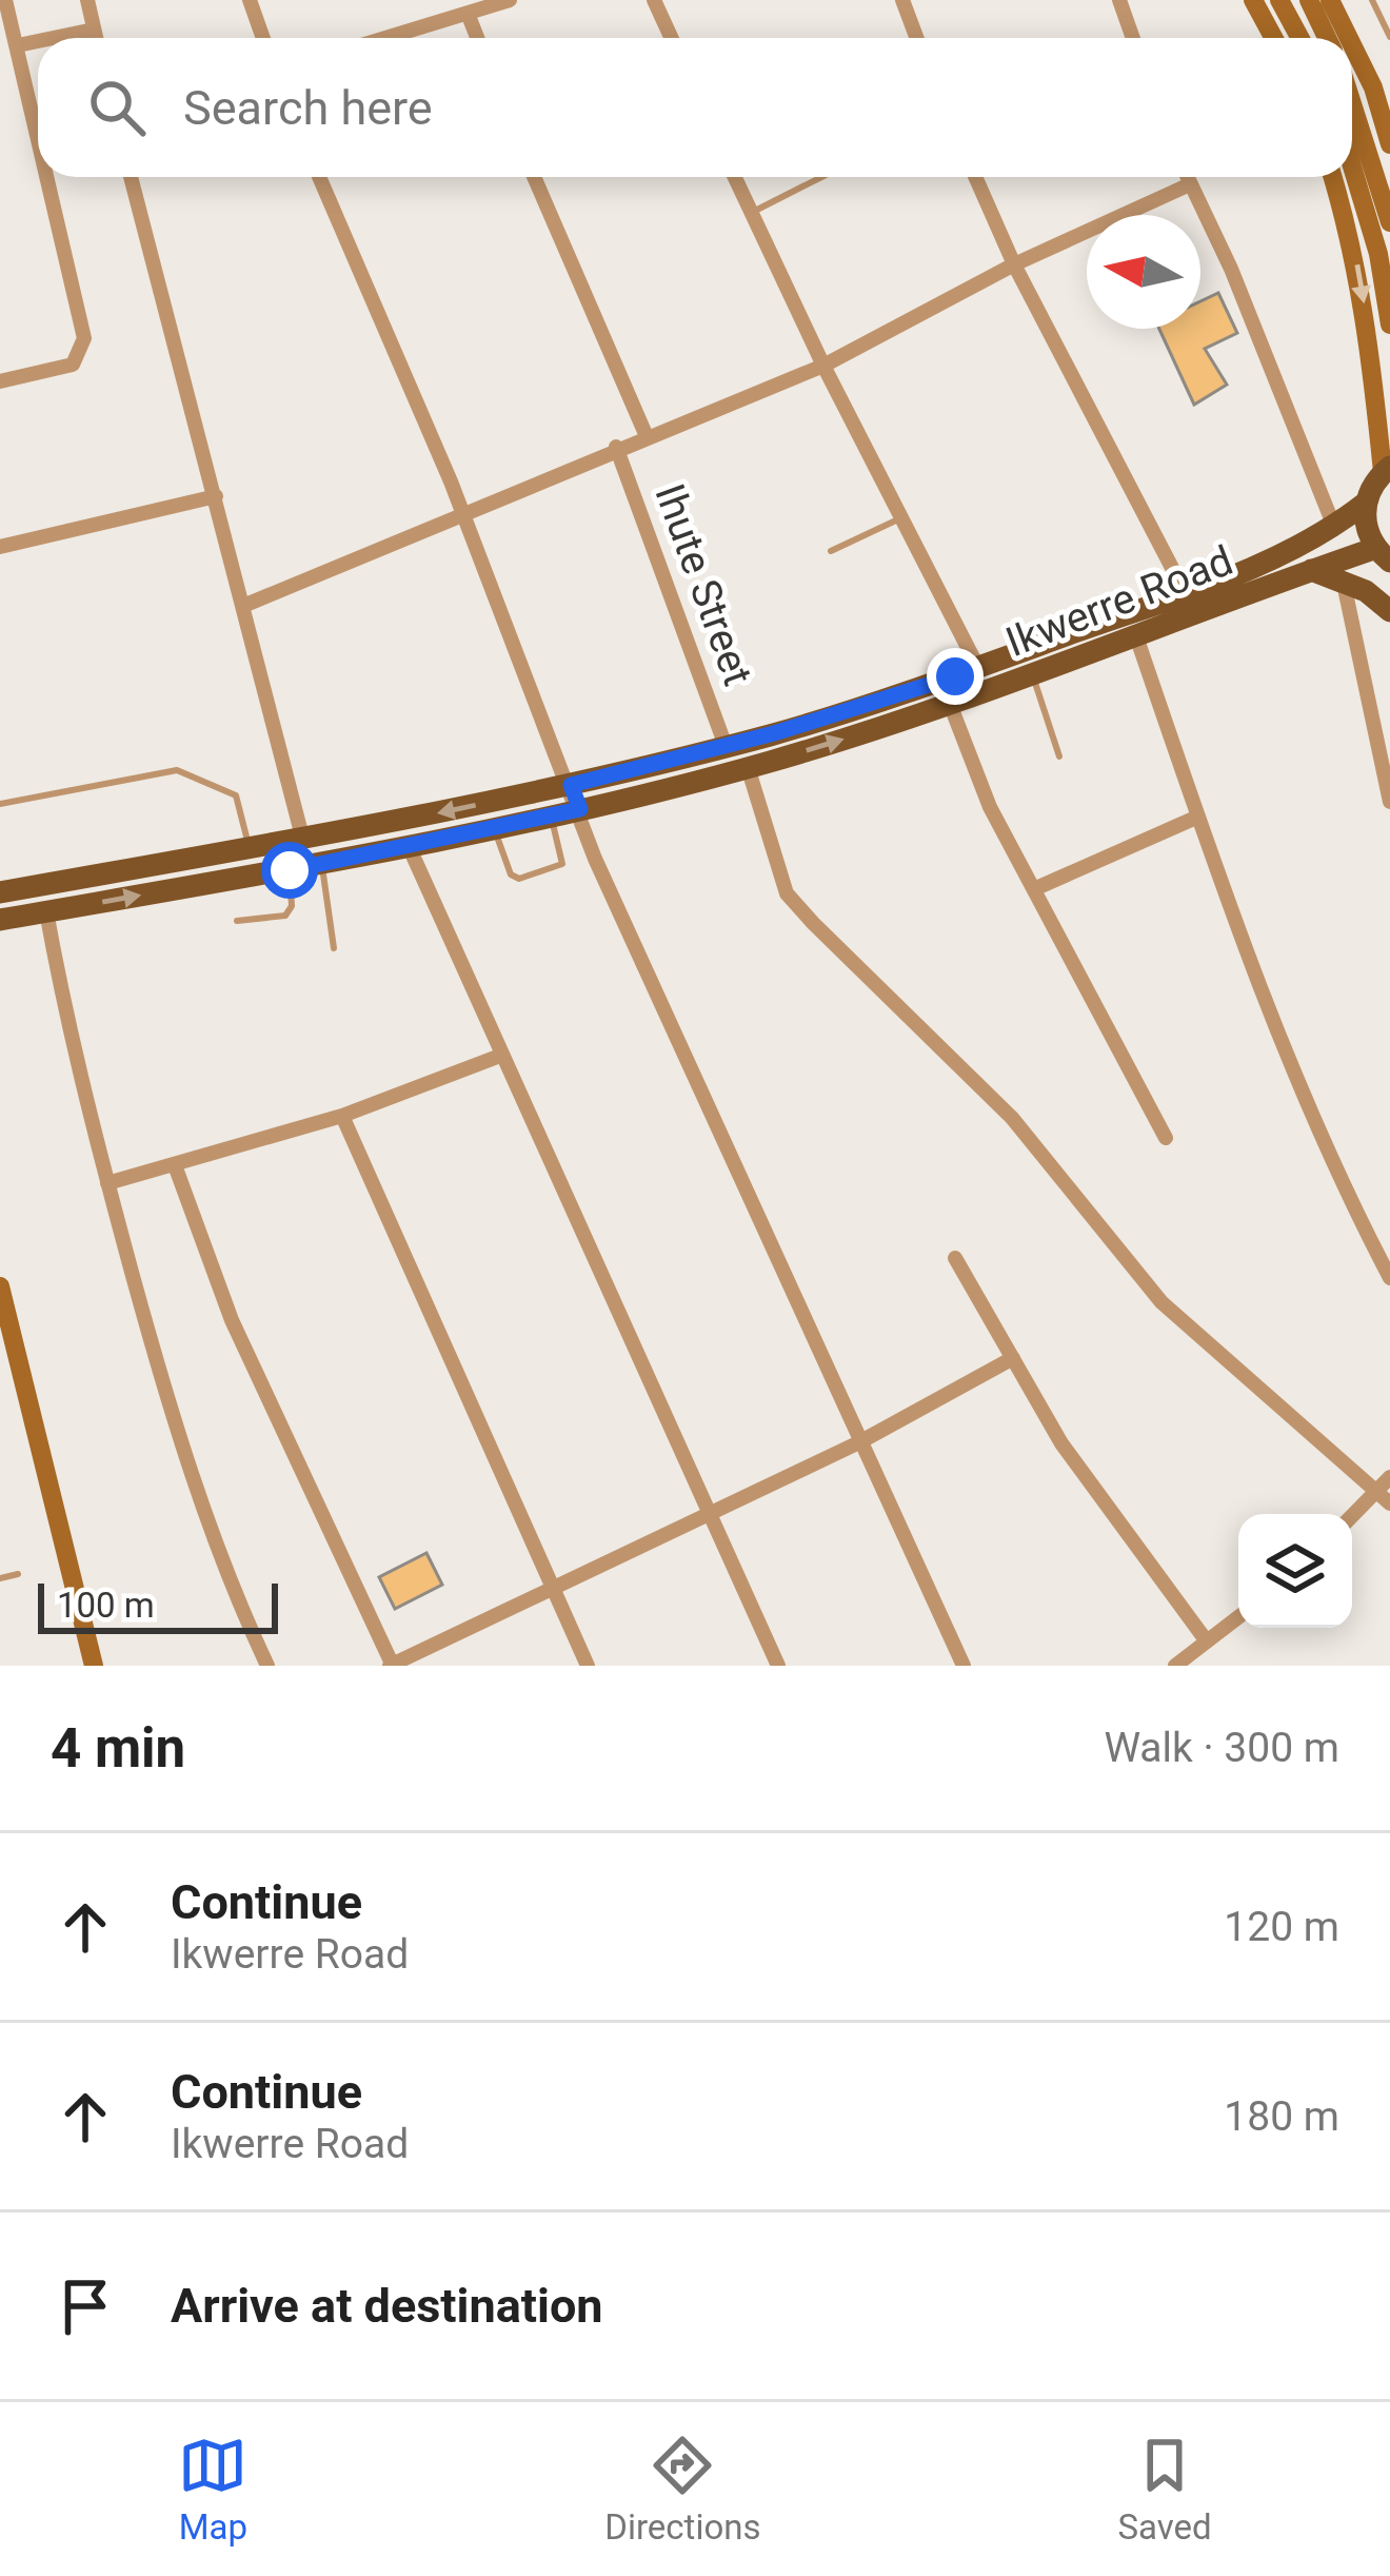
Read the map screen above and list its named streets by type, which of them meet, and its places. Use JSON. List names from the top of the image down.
{
  "streets": {
    "main road": ["Ikwerre Road"],
    "street": ["Ihute Street"]
  },
  "crossings": [
    ["Ihute Street", "Ikwerre Road"]
  ],
  "scale_bar": "100 m",
  "north": "left",
  "page": {
    "search": "Search here",
    "scale": "100 m",
    "heading": ["4 min", "Walk · 300 m"],
    "list": [
      ["Continue", "Ikwerre Road", "120 m"],
      ["Continue", "Ikwerre Road", "180 m"],
      "Arrive at destination"
    ],
    "nav": ["Map", "Directions", "Saved"]
  }
}
